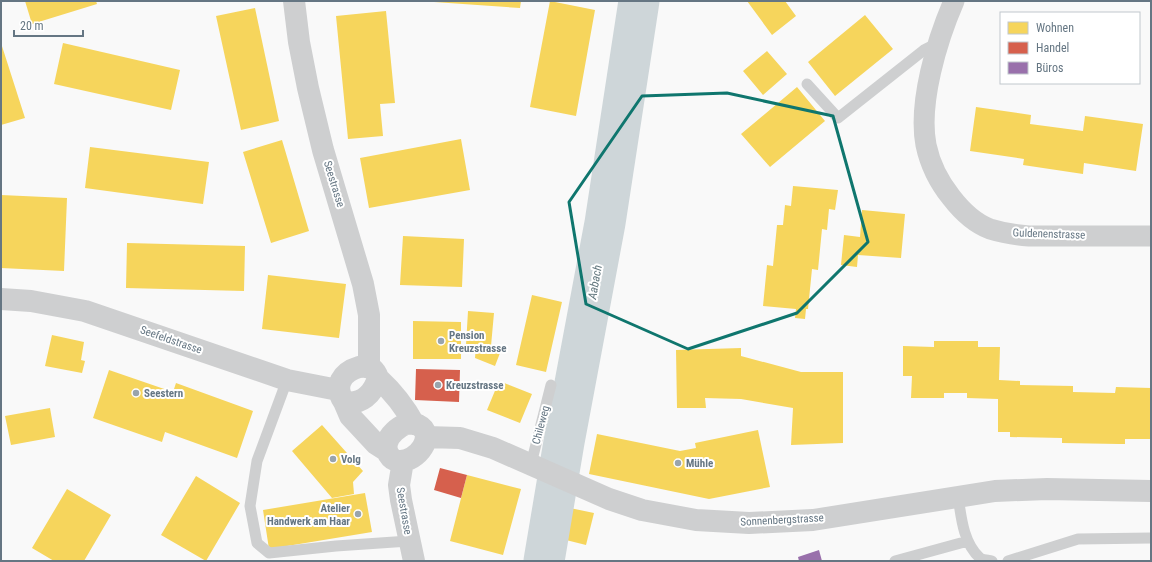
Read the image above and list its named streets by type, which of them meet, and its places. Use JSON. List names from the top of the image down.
{
  "streets": {
    "street": [
      "Seestrasse",
      "Guldenenstrasse",
      "Seefeldstrasse",
      "Sonnenbergstrasse"
    ],
    "lane": ["Chileweg"]
  },
  "crossings": [
    ["Seestrasse", "Seefeldstrasse"],
    ["Seestrasse", "Sonnenbergstrasse"],
    ["Chileweg", "Sonnenbergstrasse"]
  ],
  "water": ["Aabach"],
  "places": [
    "Pension Kreuzstrasse",
    "Kreuzstrasse",
    "Seestern",
    "Volg",
    "Mühle",
    "Atelier Handwerk am Haar"
  ],
  "legend": ["Wohnen", "Handel", "Büros"],
  "scale_bar": "20 m"
}
